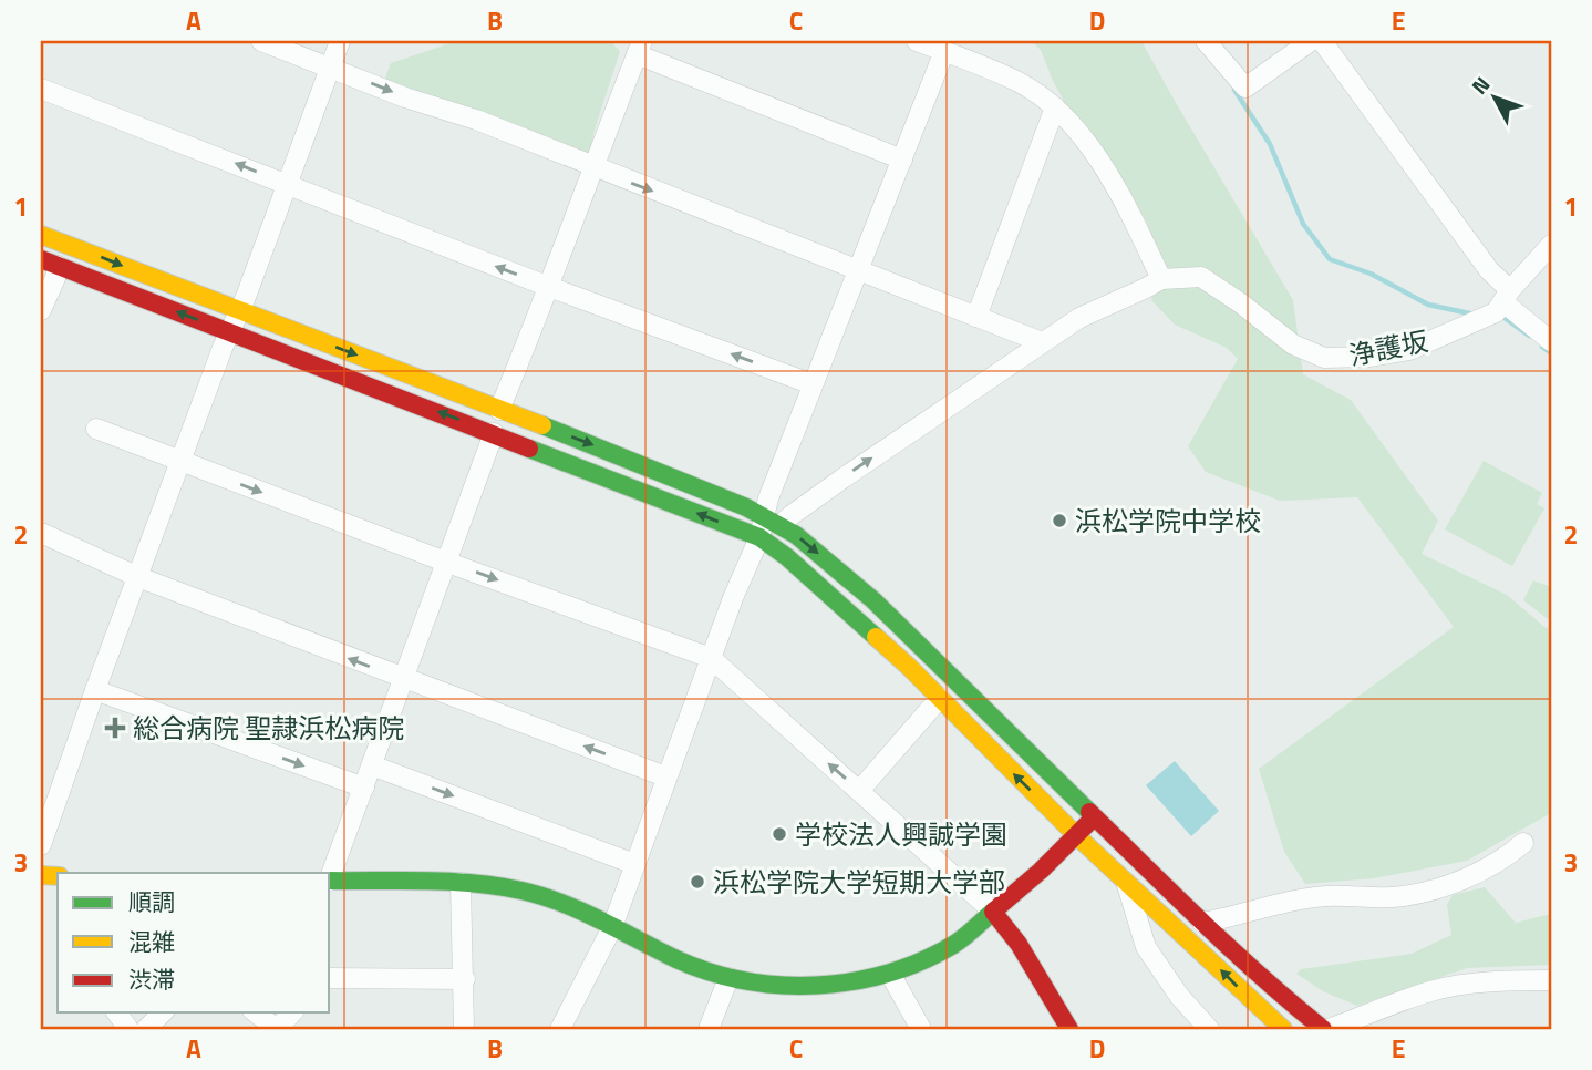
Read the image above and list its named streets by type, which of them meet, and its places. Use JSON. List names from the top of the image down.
{
  "streets": {
    "street": ["浄護坂"]
  },
  "places": {
    "other": ["浜松学院中学校", "学校法人興誠学園", "浜松学院大学短期大学部"],
    "health": ["総合病院 聖隷浜松病院"]
  },
  "legend": ["順調", "混雑", "渋滞"],
  "north": "top left",
  "grid": {
    "columns": [
      "A",
      "B",
      "C",
      "D",
      "E"
    ],
    "rows": ["1", "2", "3"]
  }
}
